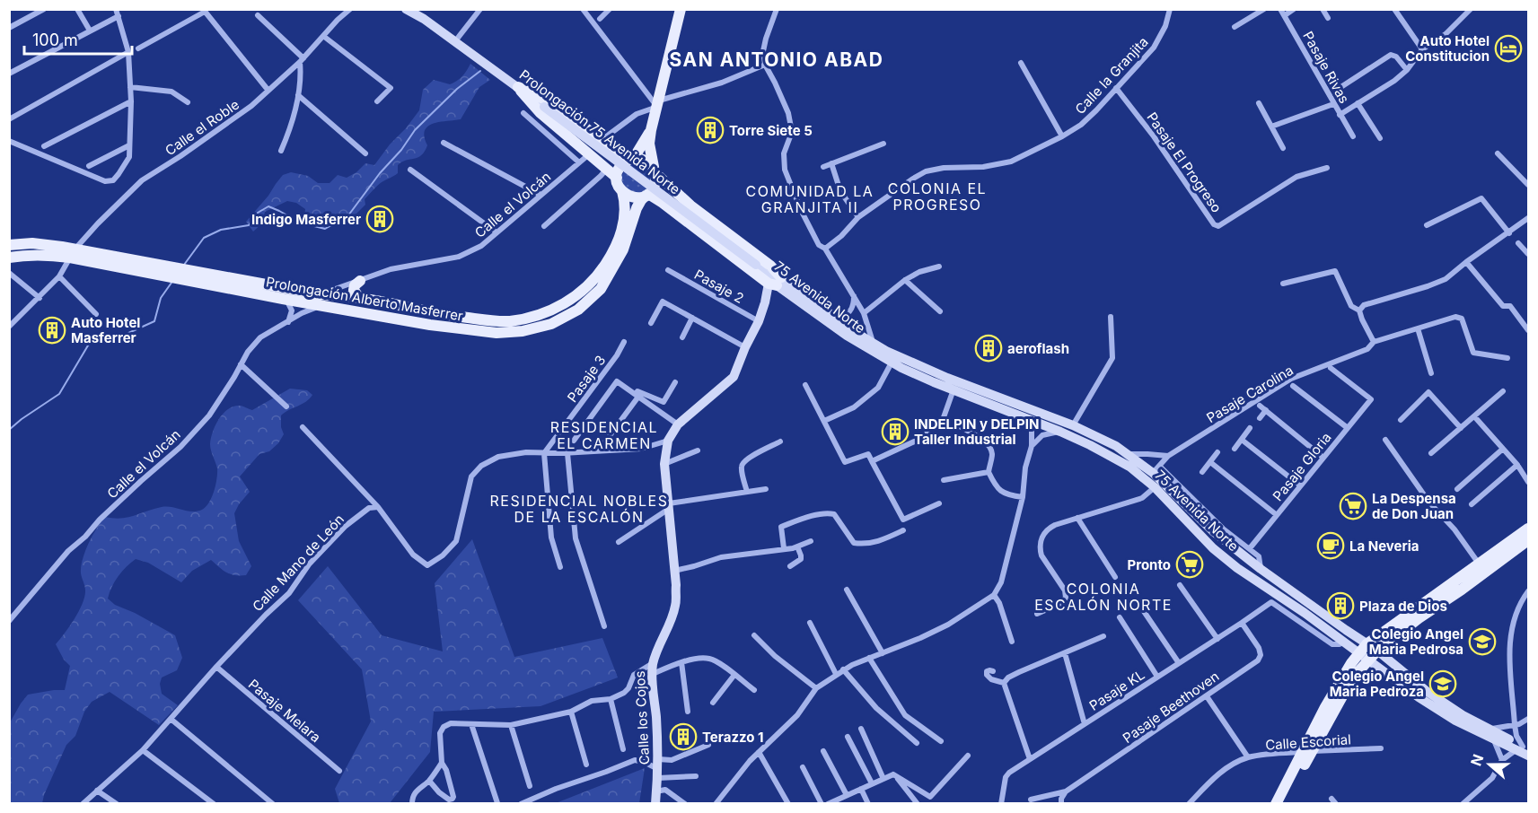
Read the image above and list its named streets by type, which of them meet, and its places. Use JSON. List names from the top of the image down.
{
  "streets": {
    "main road": [
      "Prolongación 75 Avenida Norte",
      "75 Avenida Norte",
      "Prolongación Alberto Masferrer",
      "Calle los Cojos"
    ],
    "street": [
      "Pasaje Rivas",
      "Calle la Granjita",
      "Calle el Roble",
      "Pasaje El Progreso",
      "Calle el Volcán",
      "Pasaje 2",
      "Pasaje 3",
      "Pasaje Carolina",
      "Pasaje Gloria",
      "Calle Mano de León",
      "Pasaje KL",
      "Pasaje Beethoven",
      "Pasaje Melara",
      "Calle Escorial"
    ]
  },
  "crossings": [
    ["Calle la Granjita", "Pasaje El Progreso"],
    ["Calle el Roble", "Prolongación Alberto Masferrer"],
    ["Prolongación 75 Avenida Norte", "75 Avenida Norte"],
    ["Calle el Volcán", "Prolongación Alberto Masferrer"],
    ["Pasaje 2", "Calle los Cojos"],
    ["75 Avenida Norte", "Pasaje Carolina"],
    ["75 Avenida Norte", "Pasaje KL"],
    ["75 Avenida Norte", "Calle los Cojos"],
    ["Calle Mano de León", "Pasaje Melara"],
    ["Pasaje KL", "Pasaje Beethoven"]
  ],
  "districts": [
    "SAN ANTONIO ABAD",
    "COLONIA EL PROGRESO",
    "COMUNIDAD LA GRANJITA II",
    "RESIDENCIAL EL CARMEN",
    "RESIDENCIAL NOBLES DE LA ESCALÓN",
    "COLONIA ESCALÓN NORTE"
  ],
  "places": {
    "hotel": ["Auto Hotel Constitucion"],
    "building": [
      "Torre Siete 5",
      "Indigo Masferrer",
      "Auto Hotel Masferrer",
      "aeroflash",
      "INDELPIN y DELPIN Taller Industrial",
      "Plaza de Dios",
      "Terazzo 1"
    ],
    "supermarket": ["La Despensa de Don Juan", "Pronto"],
    "cafe": ["La Neveria"],
    "school or university": ["Colegio Angel Maria Pedrosa", "Colegio Angel Maria Pedroza"]
  },
  "scale_bar": "100 m",
  "north": "left"
}
